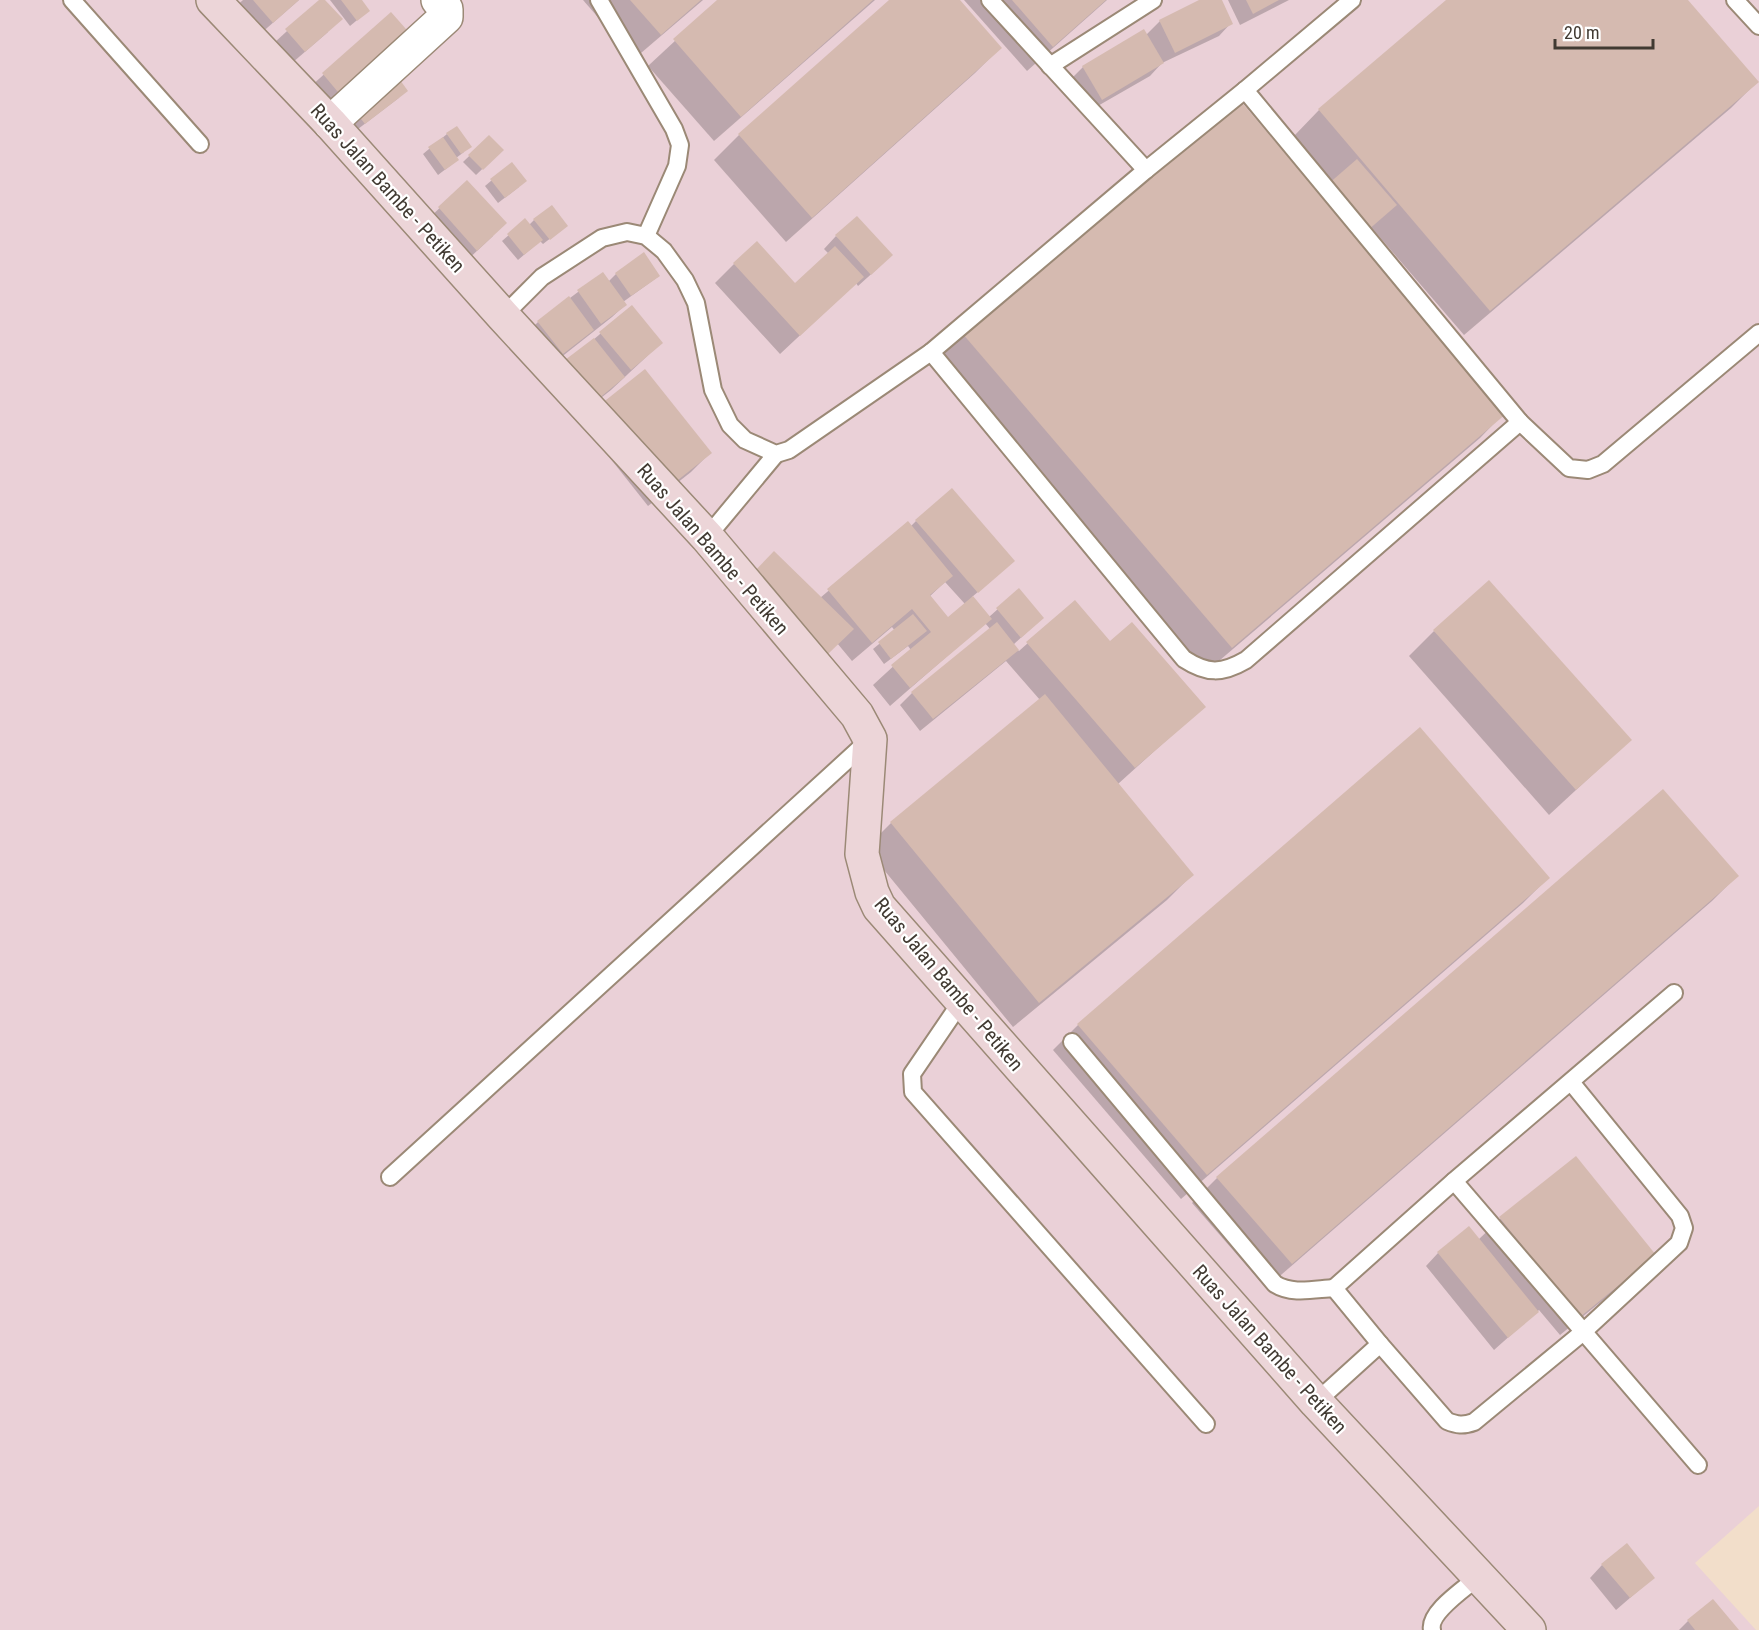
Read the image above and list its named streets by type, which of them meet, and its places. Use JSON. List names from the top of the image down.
{
  "streets": {
    "main road": ["Ruas Jalan Bambe - Petiken"]
  },
  "scale_bar": "20 m"
}
